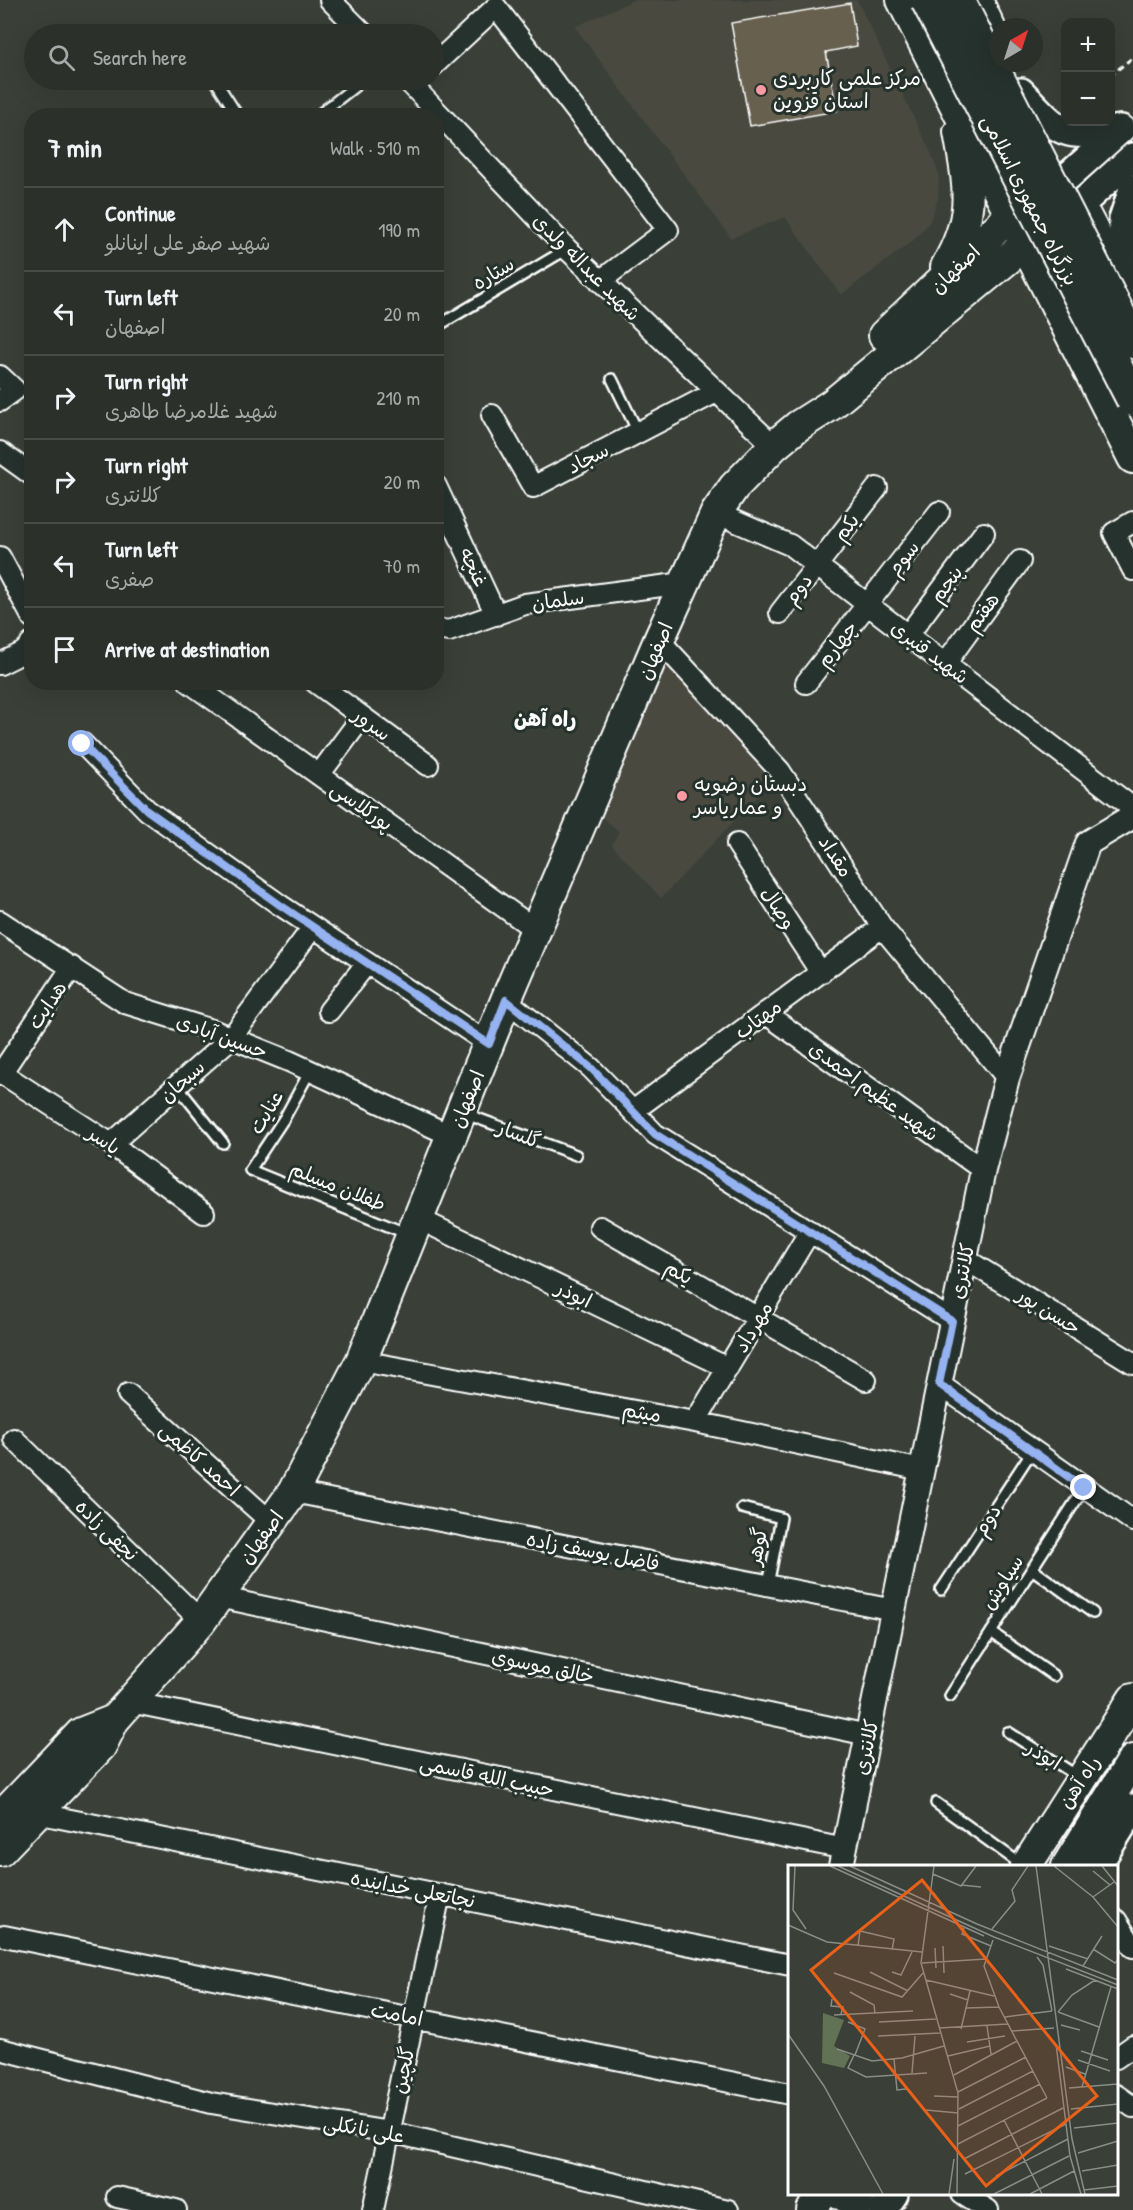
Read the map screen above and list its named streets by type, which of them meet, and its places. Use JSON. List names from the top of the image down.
{
  "streets": {
    "highway": ["بزرگراه جمهوری اسلامی"],
    "main road": ["اصفهان", "راه آهن"],
    "street": [
      "شهید عبداله ولدی",
      "سجاد",
      "یکم",
      "سوم",
      "غنچه",
      "پنجم",
      "دوم",
      "سلمان",
      "هفتم",
      "چهارم",
      "شهید قنبری",
      "سرور",
      "پورکلاسی",
      "مقداد",
      "وصال",
      "هدایت",
      "مهتاب",
      "حسین آبادی",
      "سبحان",
      "شهید عظیم احمدی",
      "یاسر",
      "کلانتری",
      "ابوذر",
      "حسن پور",
      "مهرداد",
      "میثم",
      "احمد کاظمی",
      "نجفی زاده",
      "فاضل یوسف زاده",
      "خالق موسوی",
      "حبیب الله قاسمی",
      "نجاتعلی خدابنده",
      "امامت",
      "گلچین",
      "علی نانکلی"
    ],
    "lane": [
      "ستاره",
      "عنایت",
      "گلسار",
      "طفلان مسلم",
      "گوهر",
      "سیاوش"
    ]
  },
  "crossings": [
    ["شهید عبداله ولدی", "اصفهان"],
    ["شهید عبداله ولدی", "ستاره"],
    ["شهید عبداله ولدی", "سجاد"],
    ["اصفهان", "سلمان"],
    ["اصفهان", "شهید قنبری"],
    ["اصفهان", "پورکلاسی"],
    ["اصفهان", "مقداد"],
    ["اصفهان", "حسین آبادی"],
    ["اصفهان", "گلسار"],
    ["اصفهان", "طفلان مسلم"],
    ["اصفهان", "ابوذر"],
    ["اصفهان", "میثم"],
    ["اصفهان", "احمد کاظمی"],
    ["اصفهان", "نجفی زاده"],
    ["اصفهان", "فاضل یوسف زاده"],
    ["اصفهان", "خالق موسوی"],
    ["اصفهان", "حبیب الله قاسمی"],
    ["اصفهان", "نجاتعلی خدابنده"],
    ["یکم", "دوم"],
    ["یکم", "شهید قنبری"],
    ["یکم", "مهرداد"],
    ["سوم", "چهارم"],
    ["سوم", "شهید قنبری"],
    ["غنچه", "سلمان"],
    ["پنجم", "شهید قنبری"],
    ["دوم", "شهید قنبری"],
    ["هفتم", "شهید قنبری"],
    ["چهارم", "شهید قنبری"],
    ["مقداد", "مهتاب"],
    ["مقداد", "کلانتری"],
    ["وصال", "مهتاب"],
    ["هدایت", "حسین آبادی"],
    ["هدایت", "یاسر"],
    ["مهتاب", "شهید عظیم احمدی"],
    ["حسین آبادی", "سبحان"],
    ["حسین آبادی", "عنایت"],
    ["حسین آبادی", "گلسار"],
    ["سبحان", "یاسر"],
    ["شهید عظیم احمدی", "کلانتری"],
    ["عنایت", "طفلان مسلم"],
    ["طفلان مسلم", "ابوذر"],
    ["کلانتری", "حسن پور"],
    ["کلانتری", "میثم"],
    ["کلانتری", "فاضل یوسف زاده"],
    ["کلانتری", "خالق موسوی"],
    ["کلانتری", "حبیب الله قاسمی"],
    ["ابوذر", "مهرداد"],
    ["ابوذر", "راه آهن"],
    ["مهرداد", "میثم"],
    ["گوهر", "فاضل یوسف زاده"],
    ["نجاتعلی خدابنده", "گلچین"],
    ["امامت", "گلچین"],
    ["گلچین", "علی نانکلی"]
  ],
  "districts": ["راه آهن"],
  "places": ["مرکز علمی کاربردی استان قزوین", "دبستان رضویه و عماریاسر"],
  "north": "top right",
  "page": {
    "map_buttons": ["+", "−"],
    "search": "Search here",
    "heading": ["7 min", "Walk · 510 m"],
    "list": [
      ["Continue", "شهید صفر علی اینانلو", "190 m"],
      ["Turn left", "اصفهان", "20 m"],
      ["Turn right", "شهید غلامرضا طاهری", "210 m"],
      ["Turn right", "کلانتری", "20 m"],
      ["Turn left", "صفری", "70 m"],
      "Arrive at destination"
    ]
  }
}
